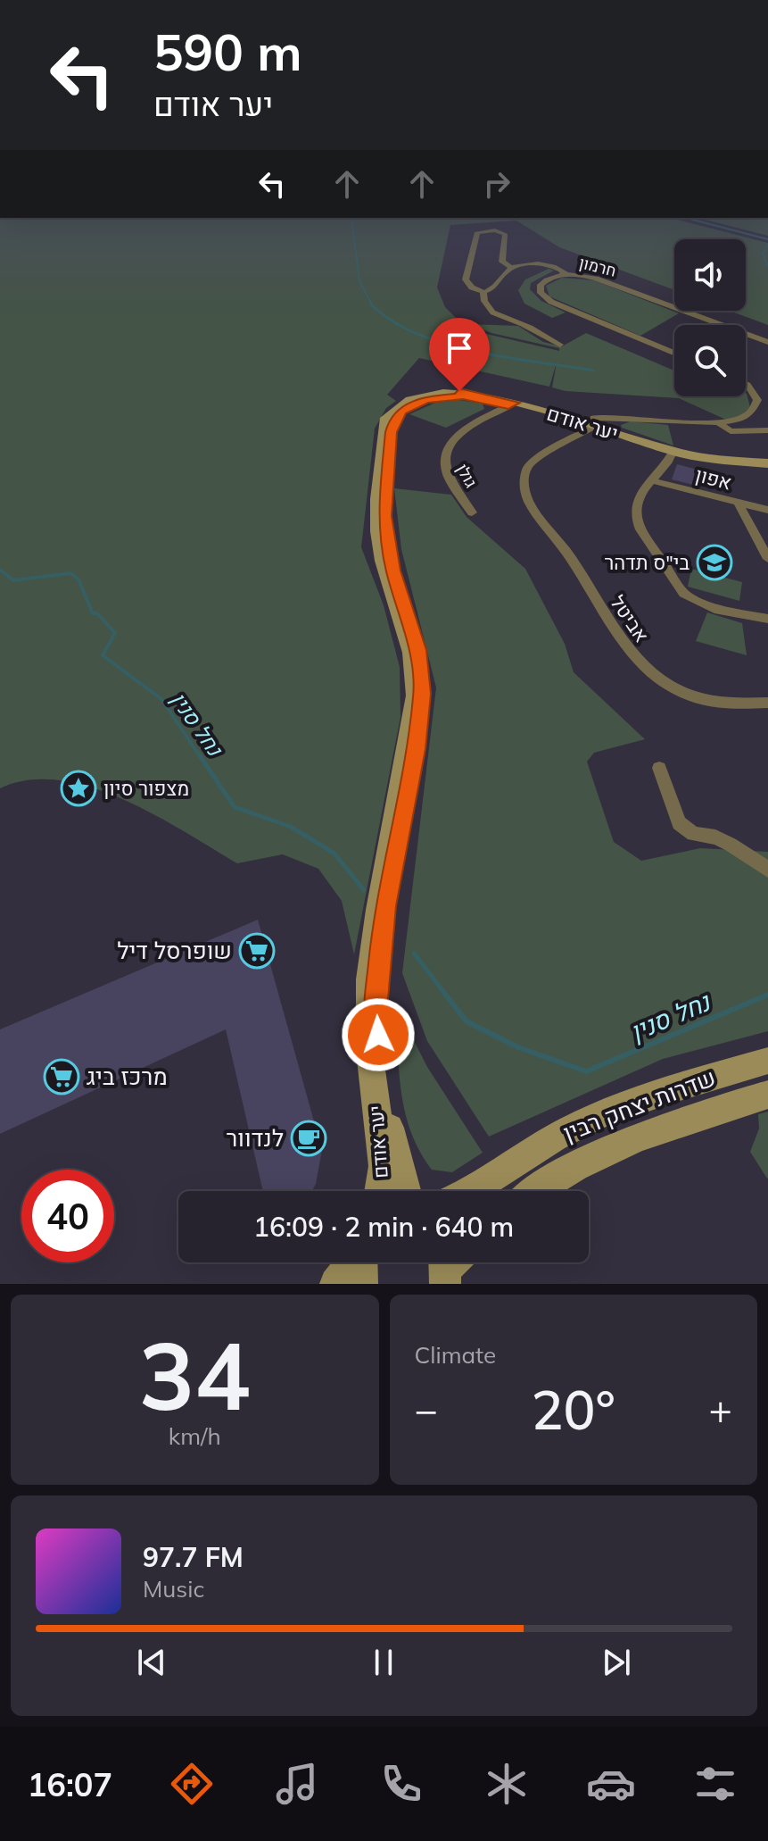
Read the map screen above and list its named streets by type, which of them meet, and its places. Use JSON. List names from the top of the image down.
{
  "streets": {
    "street": [
      "חרמון",
      "יער אודם",
      "גולן",
      "אפון",
      "אביטל",
      "שדרות יצחק רבין"
    ]
  },
  "crossings": [
    ["יער אודם", "גולן"],
    ["יער אודם", "אביטל"]
  ],
  "water": ["נחל סנין"],
  "places": {
    "school or university": ["בי\"ס תדהר"],
    "place": ["מצפור סיון"],
    "supermarket": ["שופרסל דיל", "מרכז ביג"],
    "cafe": ["לנדוור"]
  },
  "page": {
    "turn": ["590 m", "יער אודם"],
    "limit": "40",
    "trip": "16:09 · 2 min · 640 m",
    "tile": [
      ["34", "km/h"],
      "Climate"
    ],
    "heat": ["−", "20°", "+"],
    "song": ["97.7 FM", "Music"],
    "tabs": "16:07"
  }
}
